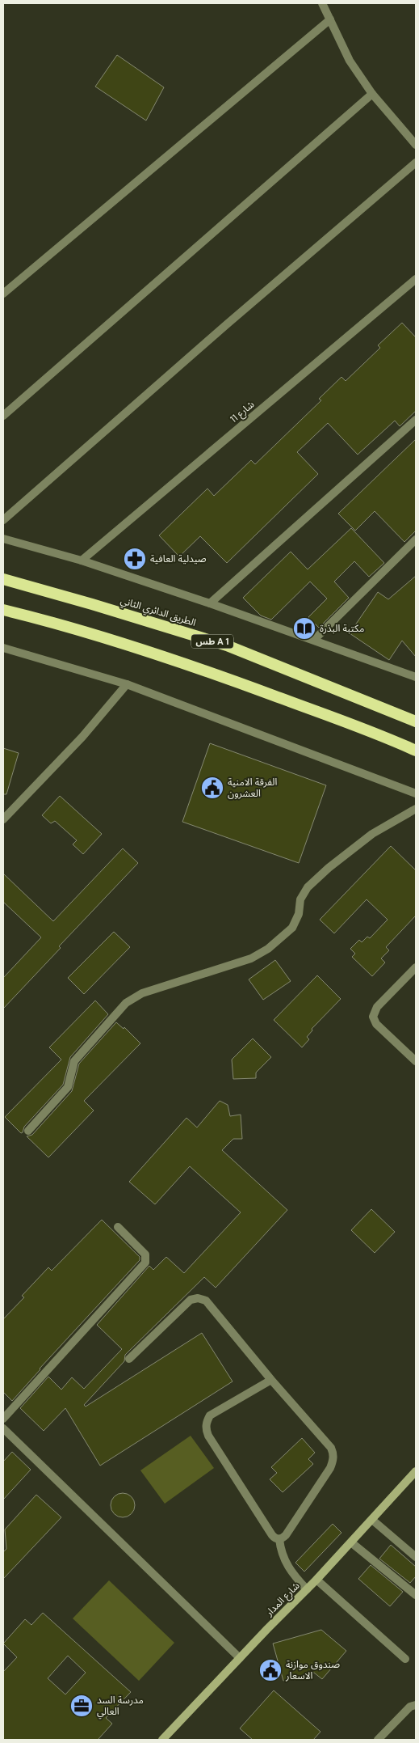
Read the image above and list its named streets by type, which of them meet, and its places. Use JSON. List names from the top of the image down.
{
  "streets": {
    "highway": ["الطريق الدائري الثاني", "طس A 1"],
    "main road": ["شارع المدار"],
    "street": ["شارع 11"]
  },
  "places": {
    "pharmacy": ["صيدلية العافية"],
    "library": ["مكتبة البذرة"],
    "public building": ["الفرقة الامنية العشرون", "صندوق موازنة الاسعار"],
    "office": ["مدرسة السد العالي"]
  }
}
